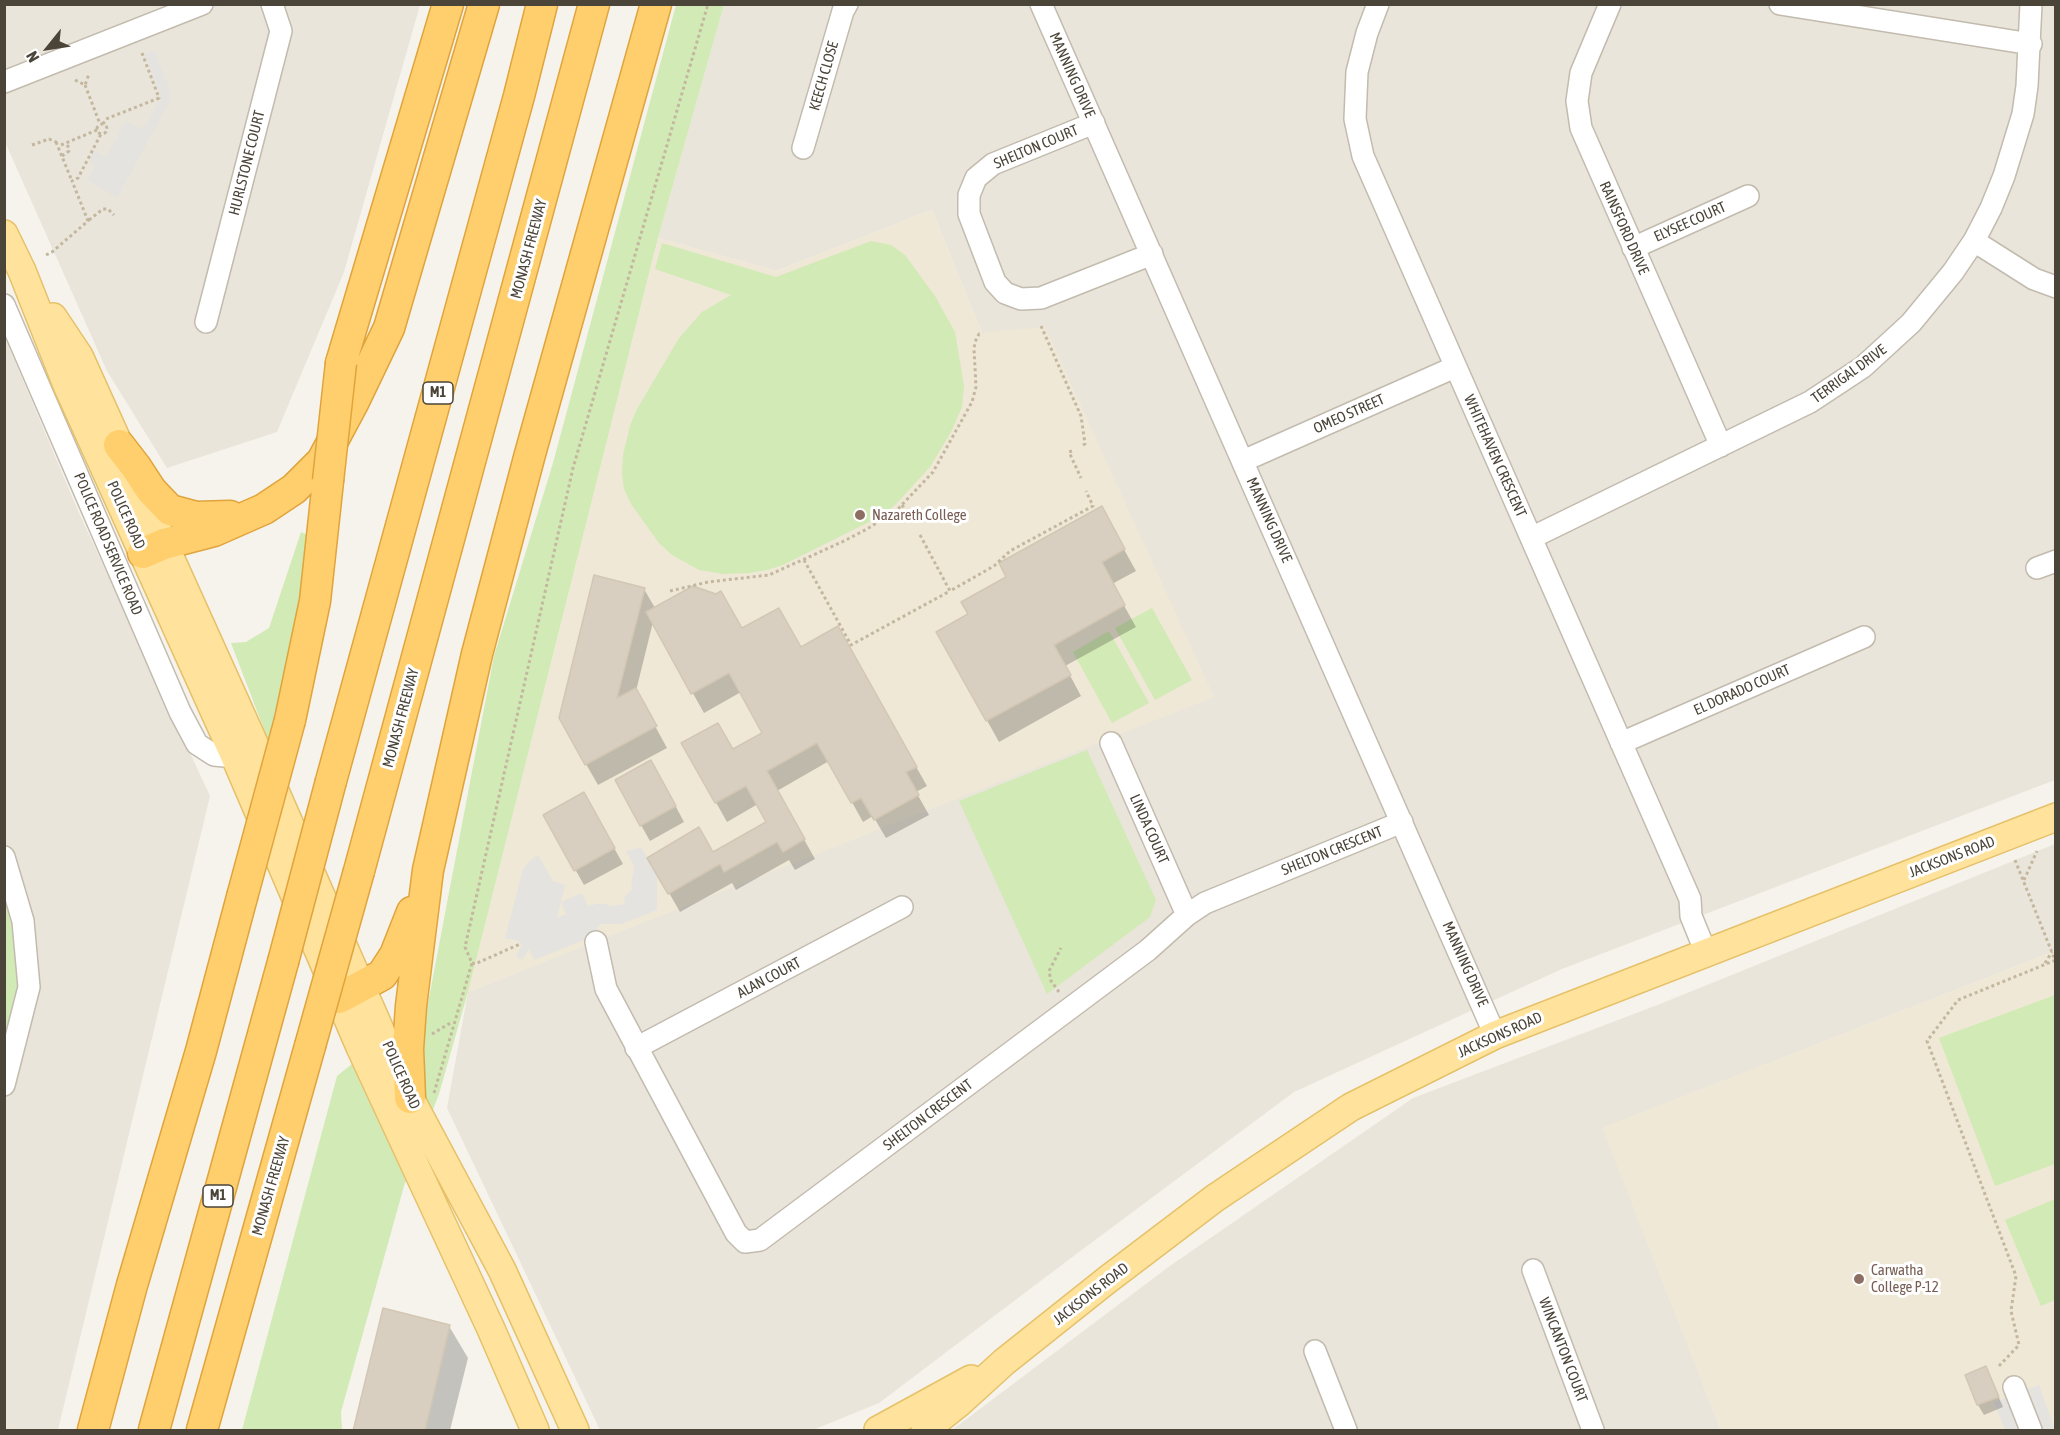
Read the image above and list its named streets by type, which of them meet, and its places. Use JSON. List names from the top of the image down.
{
  "streets": {
    "highway": ["MONASH FREEWAY", "M1"],
    "main road": ["POLICE ROAD", "JACKSONS ROAD"],
    "street": [
      "MANNING DRIVE",
      "KEECH CLOSE",
      "SHELTON COURT",
      "HURLSTONE COURT",
      "ELYSEE COURT",
      "RAINSFORD DRIVE",
      "TERRIGAL DRIVE",
      "OMEO STREET",
      "WHITEHAVEN CRESCENT",
      "POLICE ROAD SERVICE ROAD",
      "EL DORADO COURT",
      "LINDA COURT",
      "SHELTON CRESCENT",
      "ALAN COURT",
      "WINCANTON COURT"
    ]
  },
  "crossings": [
    ["MANNING DRIVE", "SHELTON COURT"],
    ["MANNING DRIVE", "OMEO STREET"],
    ["MANNING DRIVE", "SHELTON CRESCENT"],
    ["MANNING DRIVE", "JACKSONS ROAD"],
    ["ELYSEE COURT", "RAINSFORD DRIVE"],
    ["RAINSFORD DRIVE", "TERRIGAL DRIVE"],
    ["TERRIGAL DRIVE", "WHITEHAVEN CRESCENT"],
    ["OMEO STREET", "WHITEHAVEN CRESCENT"],
    ["WHITEHAVEN CRESCENT", "EL DORADO COURT"],
    ["WHITEHAVEN CRESCENT", "JACKSONS ROAD"],
    ["POLICE ROAD", "POLICE ROAD SERVICE ROAD"],
    ["LINDA COURT", "SHELTON CRESCENT"],
    ["SHELTON CRESCENT", "ALAN COURT"]
  ],
  "places": ["Nazareth College", "Carwatha College P-12"],
  "north": "bottom left"
}
